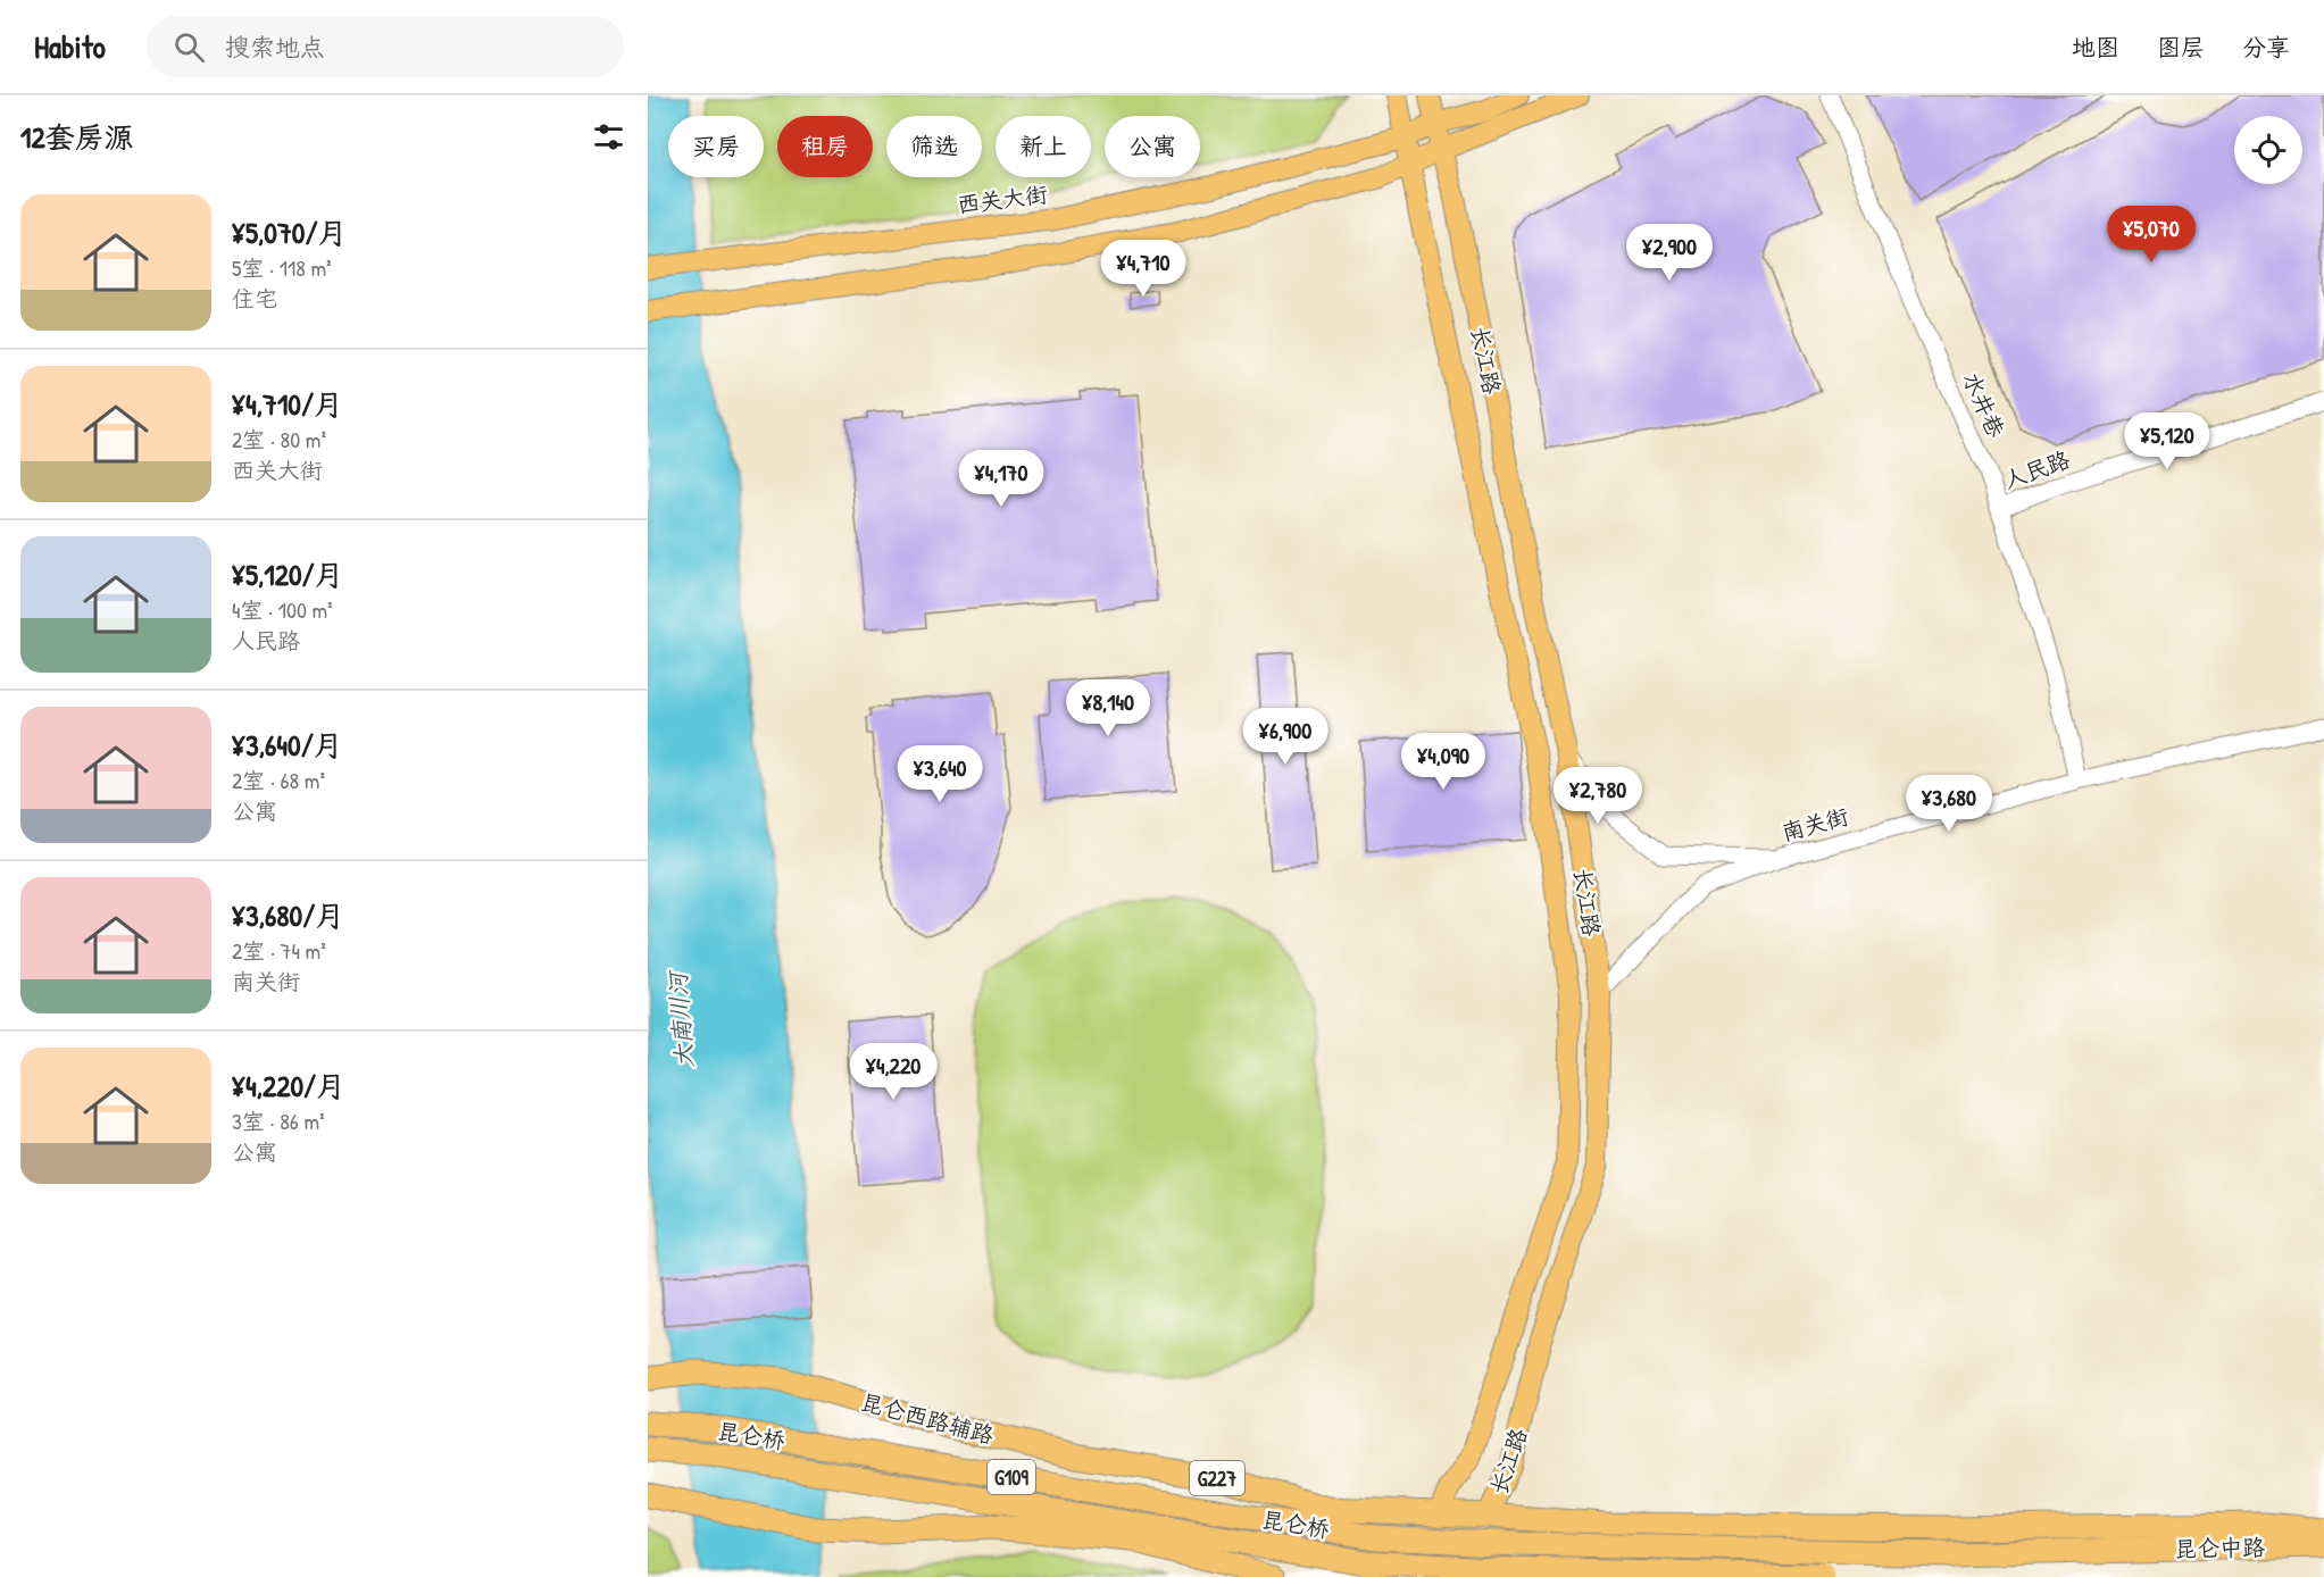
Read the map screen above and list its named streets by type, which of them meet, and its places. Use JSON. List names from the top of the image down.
{
  "streets": {
    "highway": [
      "长江路",
      "昆仑西路辅路",
      "昆仑桥",
      "G109",
      "G227",
      "昆仑中路"
    ],
    "main road": ["西关大街"],
    "street": ["水井巷", "人民路", "南关街"]
  },
  "crossings": [
    ["西关大街", "长江路"],
    ["长江路", "南关街"],
    ["长江路", "昆仑西路辅路"],
    ["水井巷", "人民路"],
    ["水井巷", "南关街"],
    ["昆仑桥", "昆仑中路"]
  ],
  "water": ["大南川河"],
  "page": {
    "header": "Habito",
    "search": "搜索地点",
    "nav": ["地图", "图层", "分享"],
    "heading": "12套房源",
    "chip": [
      "买房",
      "租房",
      "筛选",
      "新上",
      "公寓"
    ],
    "list": [
      {
        "name": "¥5,070/月",
        "note": "5室 · 118 m² · 住宅"
      },
      {
        "name": "¥4,710/月",
        "note": "2室 · 80 m² · 西关大街"
      },
      {
        "name": "¥5,120/月",
        "note": "4室 · 100 m² · 人民路"
      },
      {
        "name": "¥3,640/月",
        "note": "2室 · 68 m² · 公寓"
      },
      {
        "name": "¥3,680/月",
        "note": "2室 · 74 m² · 南关街"
      },
      {
        "name": "¥4,220/月",
        "note": "3室 · 86 m² · 公寓"
      }
    ],
    "price": [
      "¥5,070",
      "¥2,900",
      "¥4,710",
      "¥5,120",
      "¥4,170",
      "¥8,140",
      "¥6,900",
      "¥4,090",
      "¥3,640",
      "¥2,780",
      "¥3,680",
      "¥4,220"
    ]
  }
}
